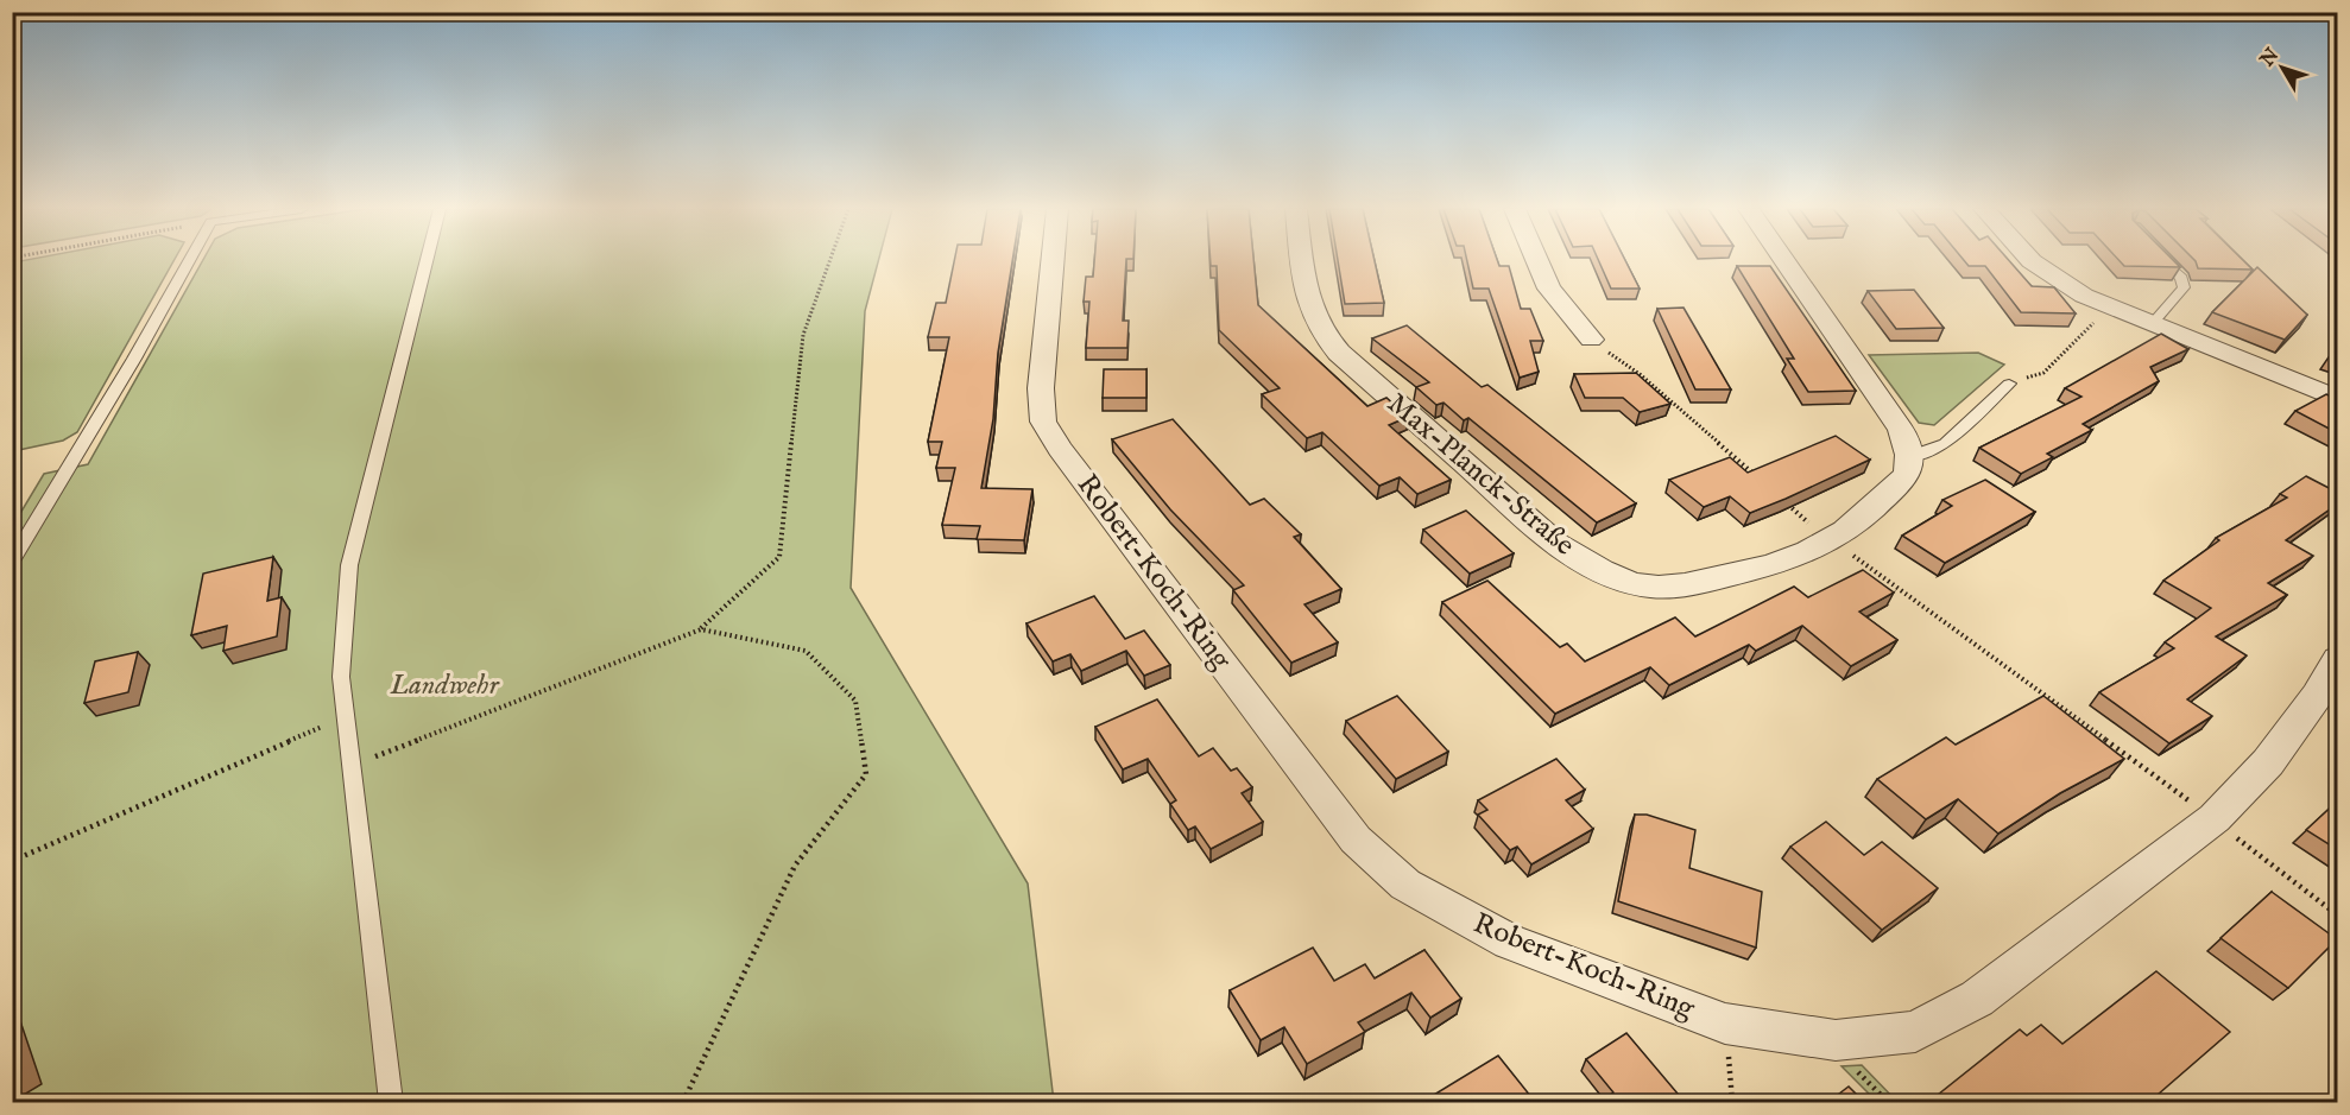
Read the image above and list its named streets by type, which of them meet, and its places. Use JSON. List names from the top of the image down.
{
  "streets": {
    "street": ["Max-Planck-Straße", "Robert-Koch-Ring"]
  },
  "parks": ["Landwehr"],
  "north": "top left"
}
